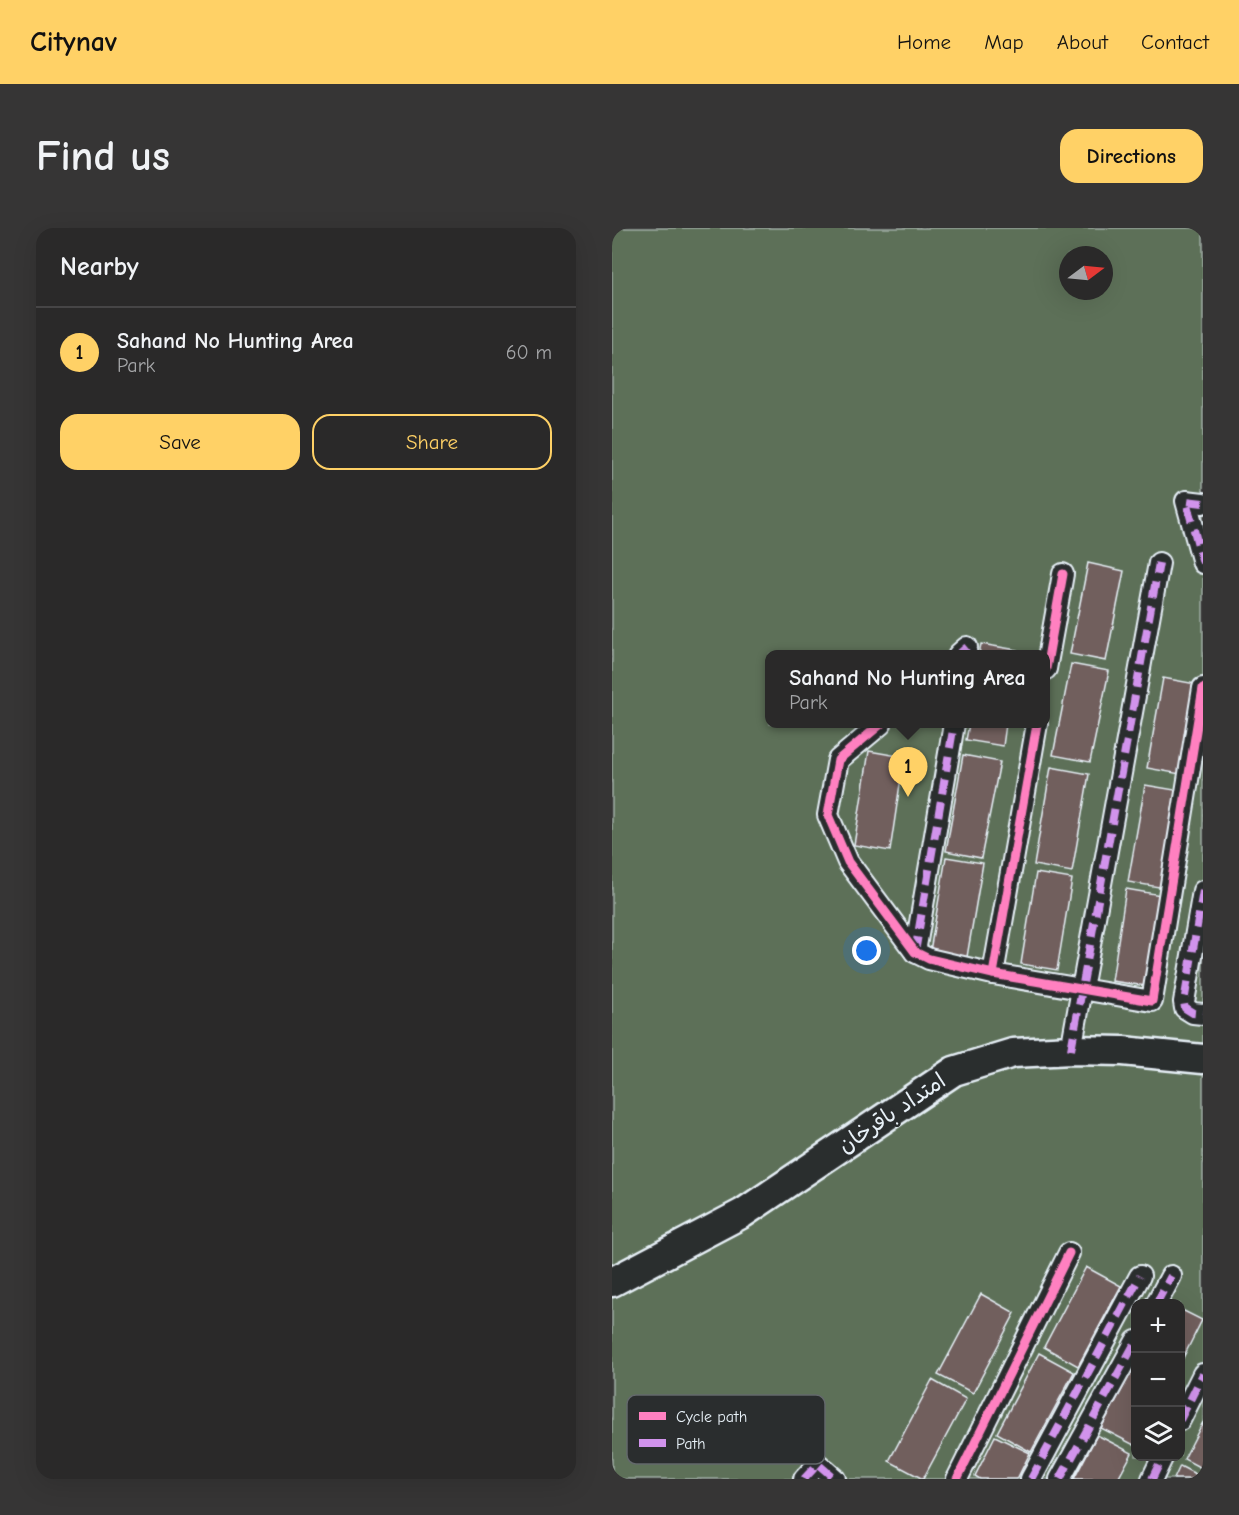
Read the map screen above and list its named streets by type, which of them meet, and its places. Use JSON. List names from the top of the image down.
{
  "streets": {
    "main road": ["امتداد باقرخان"]
  },
  "legend": ["Cycle path", "Path"],
  "north": "right",
  "page": {
    "header": "Citynav",
    "nav": [
      "Home",
      "Map",
      "About",
      "Contact"
    ],
    "buttons": [
      "Directions",
      ["Save", "Share"]
    ],
    "title": "Find us",
    "heading": "Nearby",
    "list": [
      {
        "mark": "1",
        "name": "Sahand No Hunting Area",
        "note": "Park",
        "value": "60 m"
      }
    ],
    "popup": ["Sahand No Hunting Area", "Park"],
    "pins": "1",
    "map_buttons": ["+", "−"]
  }
}
